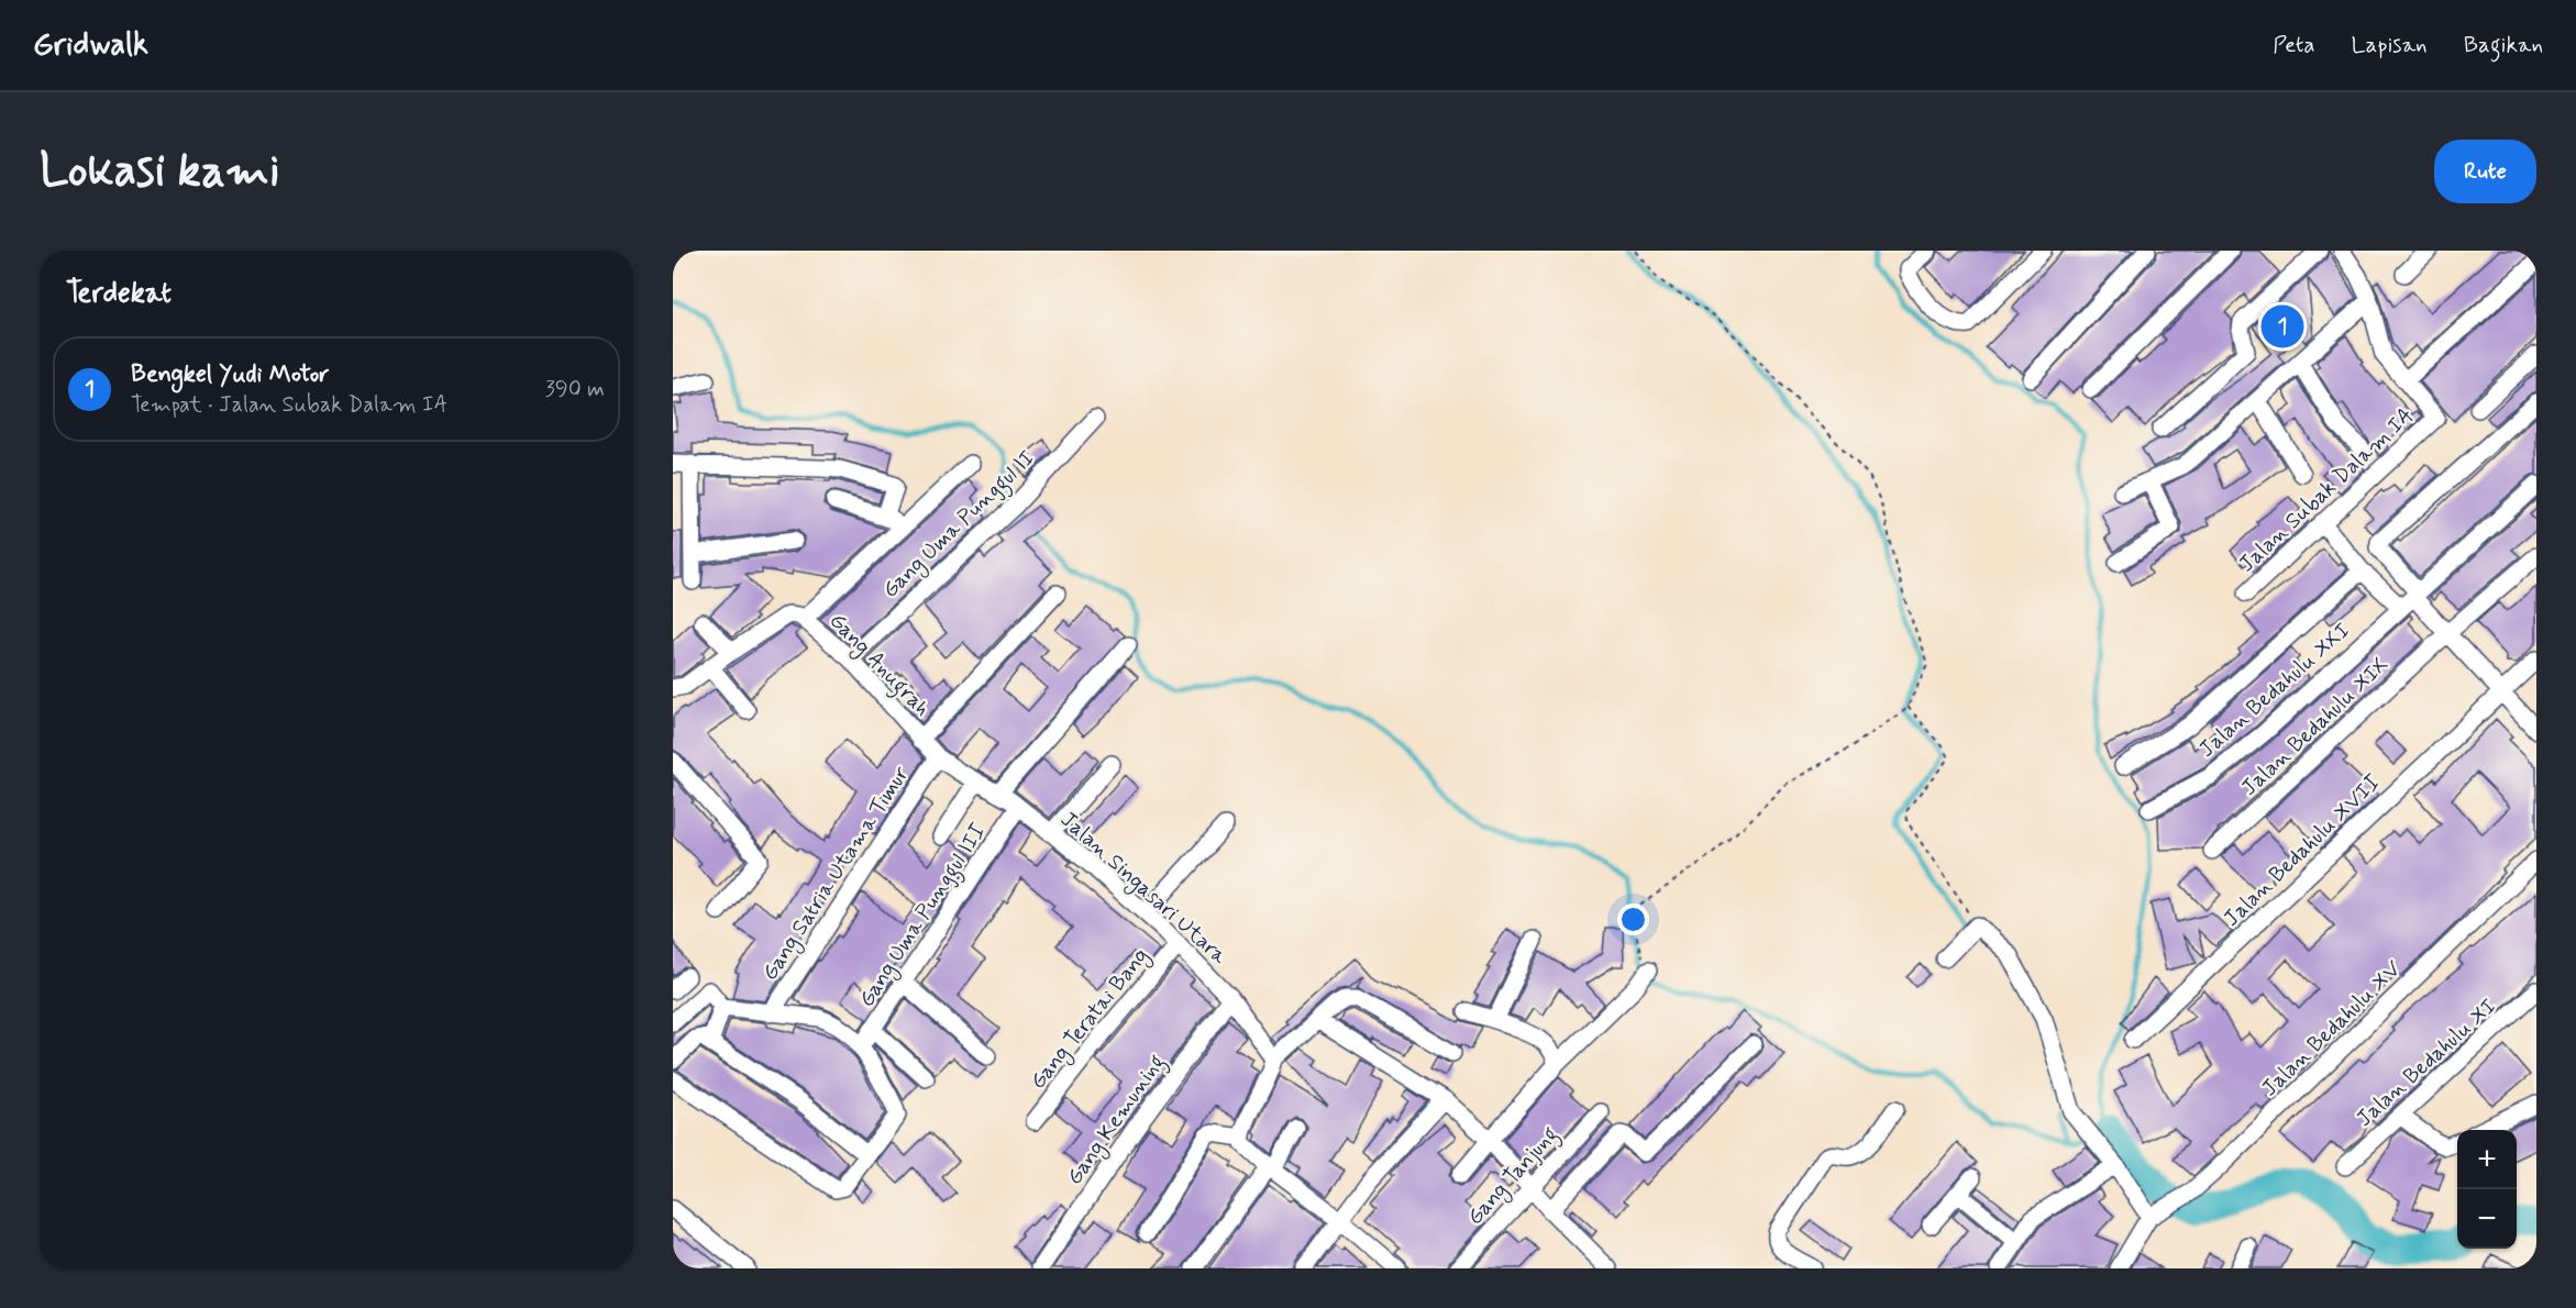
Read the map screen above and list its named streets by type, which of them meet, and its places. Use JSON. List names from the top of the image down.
{
  "streets": {
    "street": [
      "Jalan Subak Dalam IA",
      "Gang Uma Punggul II",
      "Gang Anugrah",
      "Jalan Bedahulu XXI",
      "Jalan Bedahulu XIX",
      "Jalan Bedahulu XVII",
      "Gang Satria Utama Timur",
      "Jalan Singasari Utara",
      "Gang Uma Punggul III",
      "Gang Teratai Bang",
      "Jalan Bedahulu XV",
      "Jalan Bedahulu XI",
      "Gang Kemuning",
      "Gang Tanjung"
    ]
  },
  "crossings": [
    ["Gang Uma Punggul II", "Gang Anugrah"],
    ["Gang Anugrah", "Jalan Singasari Utara"],
    ["Gang Satria Utama Timur", "Jalan Singasari Utara"],
    ["Jalan Singasari Utara", "Gang Uma Punggul III"],
    ["Jalan Singasari Utara", "Gang Teratai Bang"],
    ["Jalan Singasari Utara", "Gang Kemuning"]
  ],
  "page": {
    "header": "Gridwalk",
    "nav": ["Peta", "Lapisan", "Bagikan"],
    "buttons": "Rute",
    "title": "Lokasi kami",
    "heading": "Terdekat",
    "pins": "1",
    "list": [
      {
        "mark": "1",
        "name": "Bengkel Yudi Motor",
        "note": "Tempat · Jalan Subak Dalam IA",
        "value": "390 m"
      }
    ],
    "map_buttons": ["+", "−"]
  }
}
